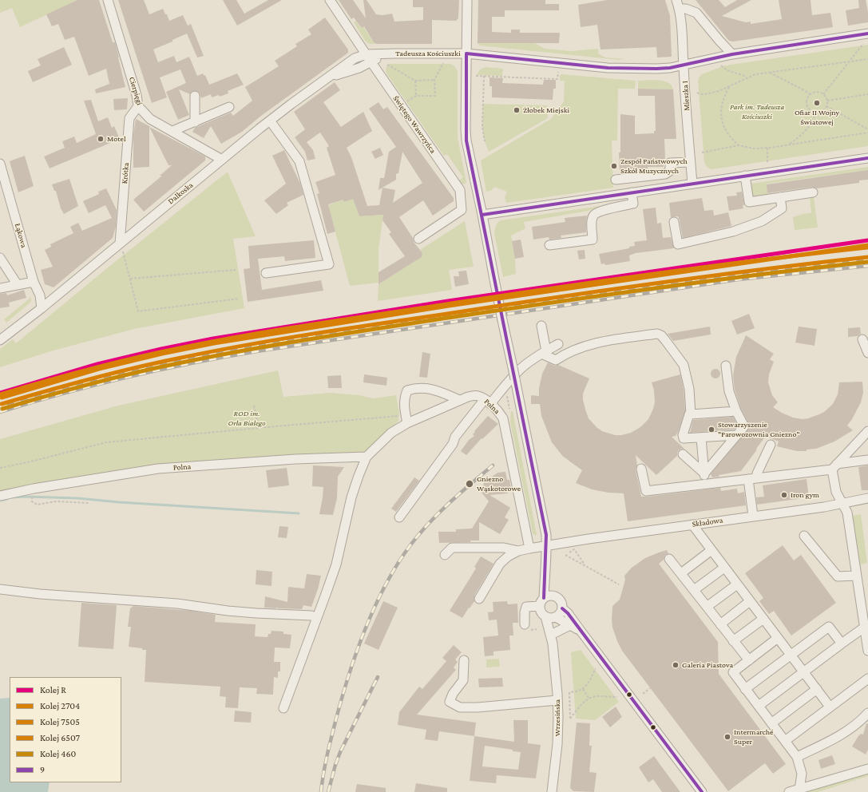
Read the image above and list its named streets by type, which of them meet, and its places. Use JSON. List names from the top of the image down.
{
  "streets": {
    "street": [
      "Tadeusza Kościuszki",
      "Cierpięgi",
      "Mieszka I",
      "Świętego Wawrzyńca",
      "Krótka",
      "Dalkoska",
      "Łąkowa",
      "Polna",
      "Składowa",
      "Wrzesińska"
    ]
  },
  "crossings": [
    ["Tadeusza Kościuszki", "Mieszka I"],
    ["Tadeusza Kościuszki", "Dalkoska"],
    ["Cierpięgi", "Krótka"],
    ["Cierpięgi", "Dalkoska"],
    ["Świętego Wawrzyńca", "Dalkoska"],
    ["Krótka", "Dalkoska"],
    ["Dalkoska", "Łąkowa"]
  ],
  "parks": ["Park im. Tadeusza Kościuszki", "ROD im. Orła Białego"],
  "places": [
    "Ofiar II Wojny Światowej",
    "Żłobek Miejski",
    "Motel",
    "Zespół Państwowych Szkół Muzycznych",
    "Stowarzyszenie \"Parowozownia Gniezno\"",
    "Gniezno Wąskotorowe",
    "Iron gym",
    "Galeria Piastova",
    "Intermarché Super"
  ],
  "lines": [
    "transit line 9",
    "rail line R",
    "rail line 2704",
    "rail line 6507",
    "rail line 7505",
    "rail line 460"
  ],
  "legend": [
    "Kolej R",
    "Kolej 2704",
    "Kolej 7505",
    "Kolej 6507",
    "Kolej 460",
    "9"
  ]
}
